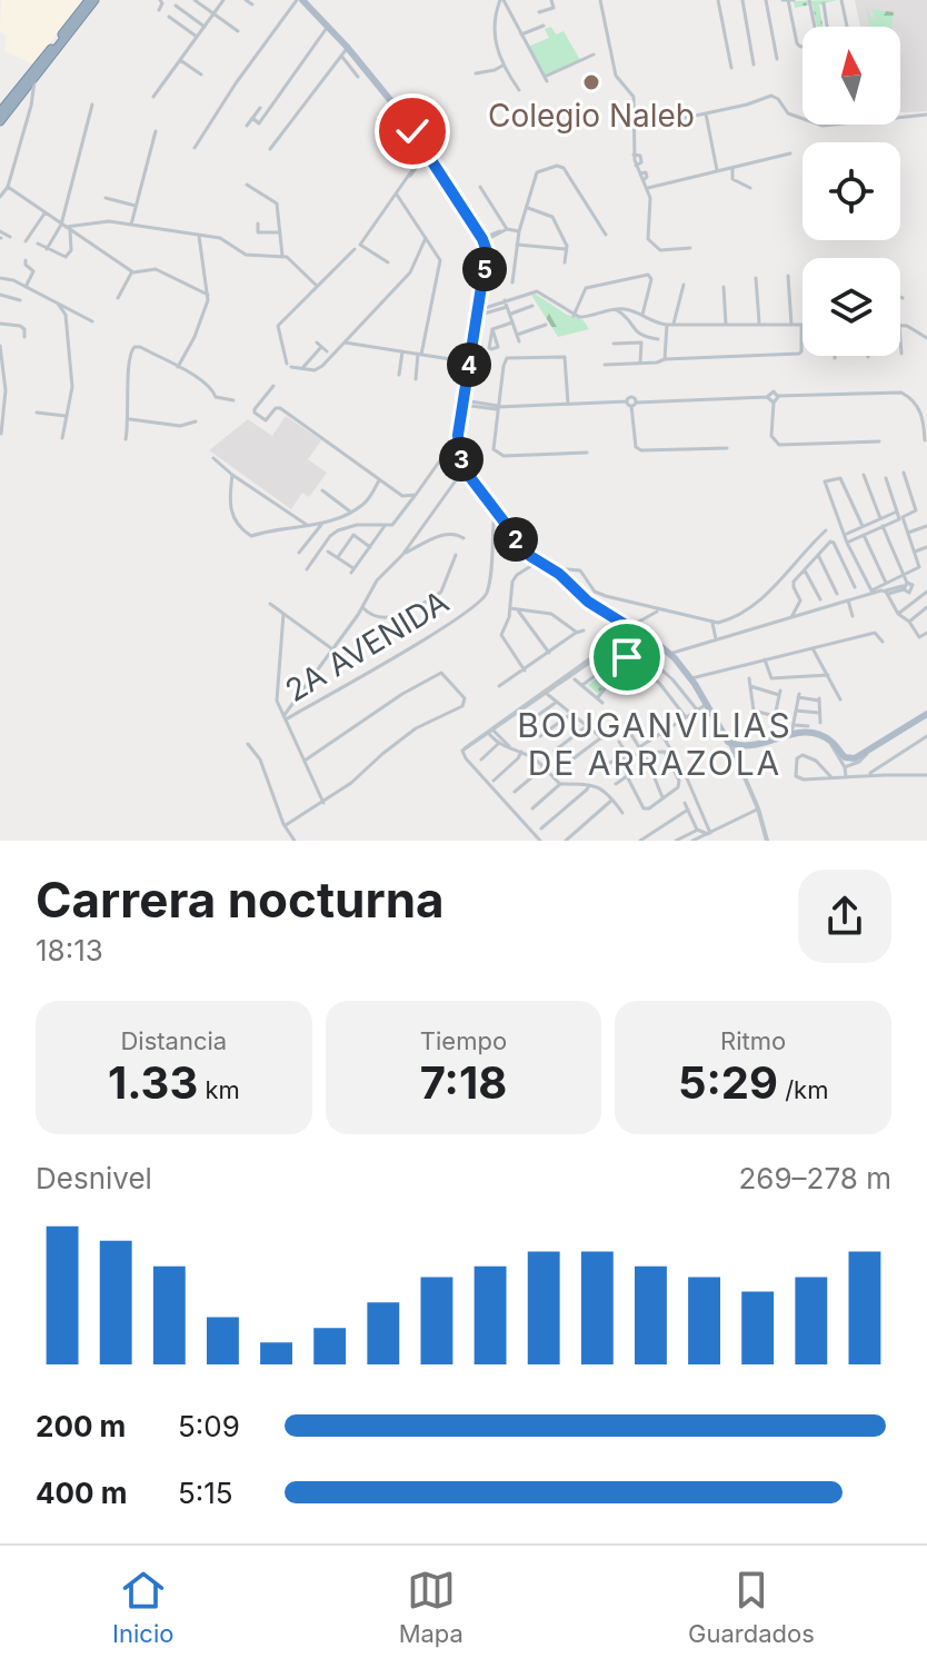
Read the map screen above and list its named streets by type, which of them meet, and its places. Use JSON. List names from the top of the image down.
{
  "streets": {
    "street": ["2A AVENIDA"]
  },
  "districts": ["BOUGANVILIAS DE ARRAZOLA"],
  "places": ["Colegio Naleb"],
  "north": "top",
  "page": {
    "pins": [
      "5",
      "4",
      "3",
      "2"
    ],
    "heading": ["Carrera nocturna", "18:13"],
    "stats": [
      ["Distancia", "1.33 km"],
      ["Tiempo", "7:18"],
      ["Ritmo", "5:29 /km"]
    ],
    "chart": ["Desnivel", "269–278 m"],
    "list": [
      {
        "name": "200 m",
        "note": "5:09"
      },
      {
        "name": "400 m",
        "note": "5:15"
      }
    ],
    "tabs": ["Inicio", "Mapa", "Guardados"]
  }
}
